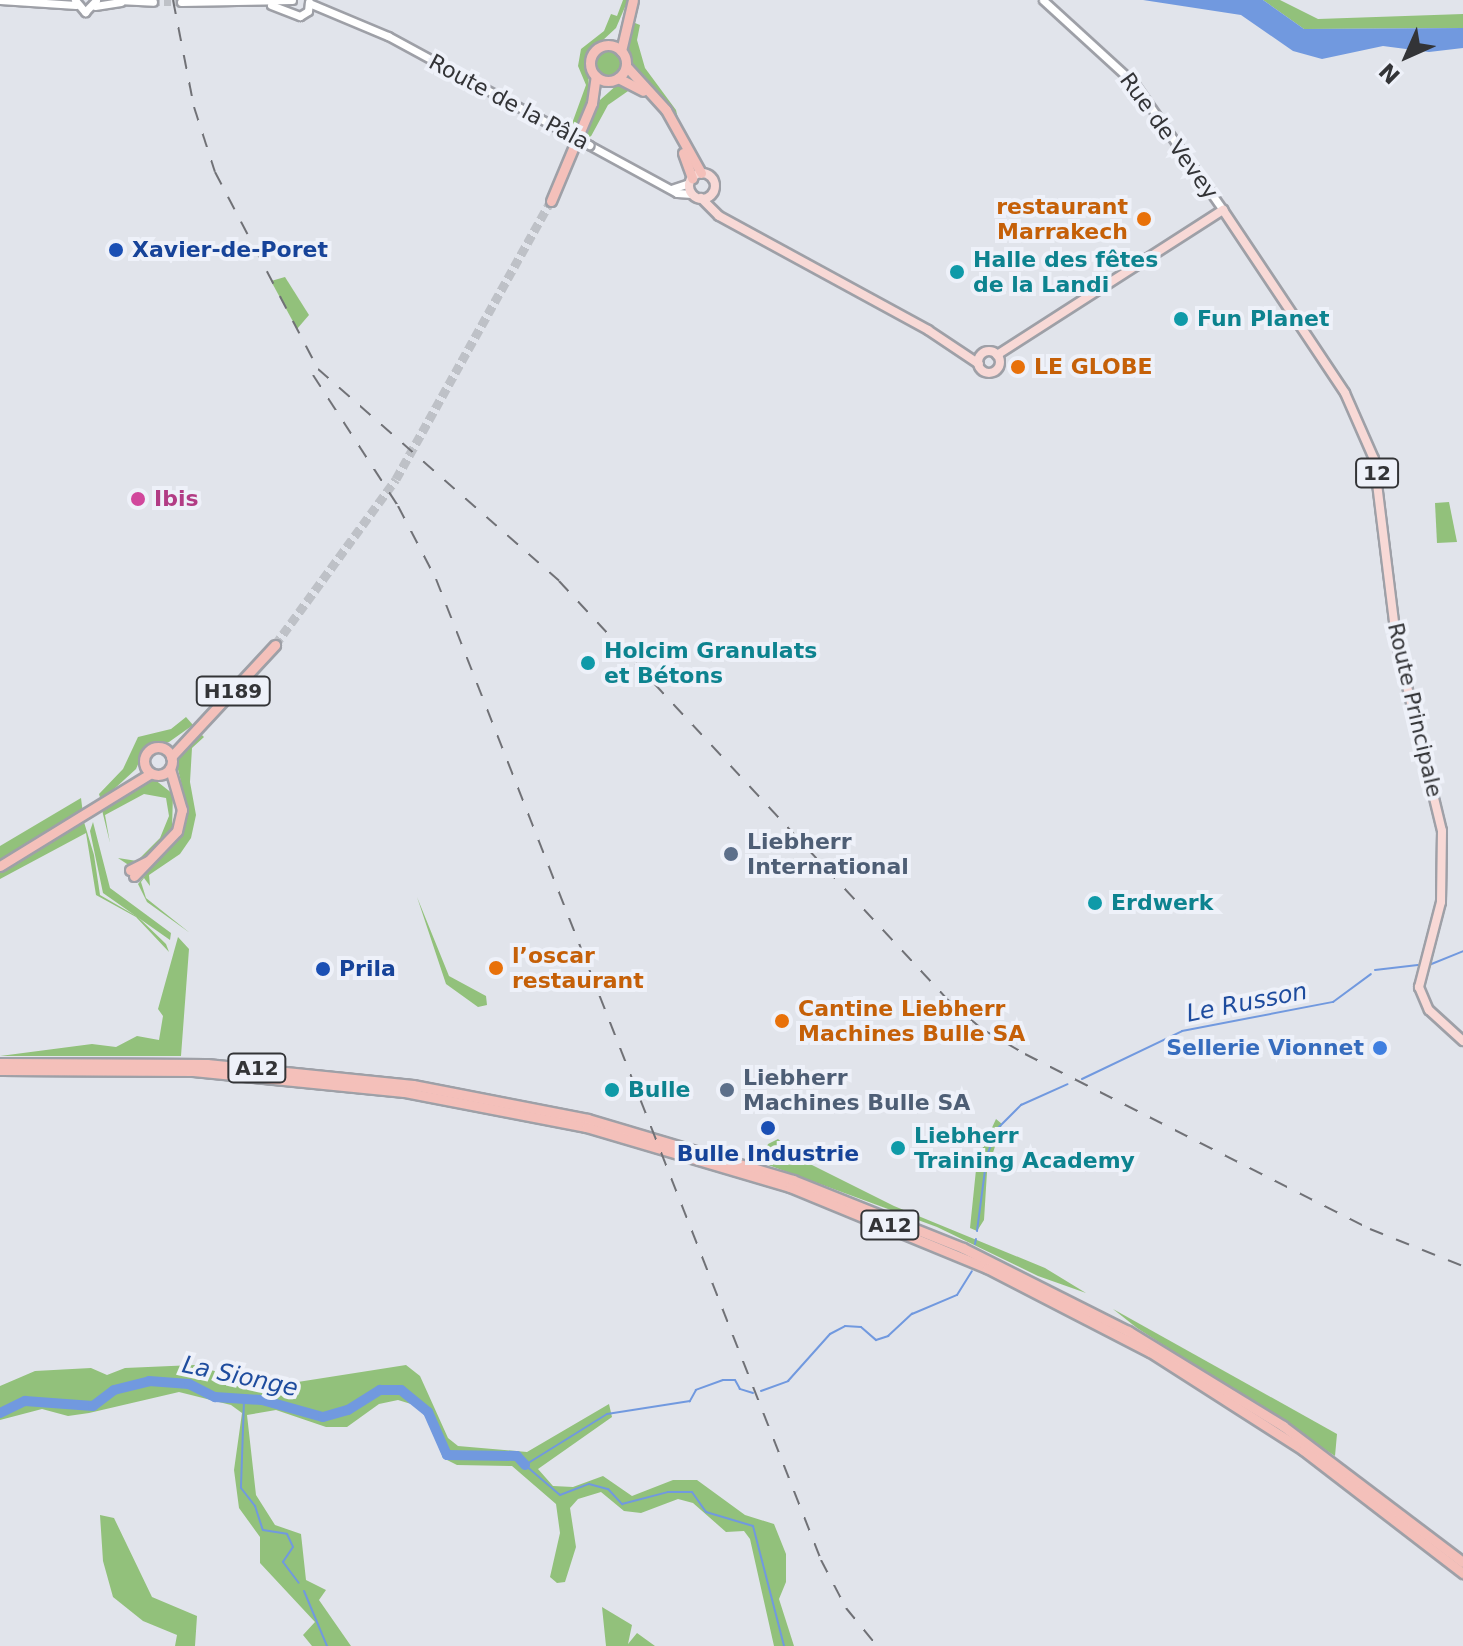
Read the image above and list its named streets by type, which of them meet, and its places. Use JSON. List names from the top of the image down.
{
  "streets": {
    "highway": ["H189", "A12"],
    "main road": ["Route de la Pâla", "12", "Route Principale"],
    "street": ["Rue de Vevey"]
  },
  "crossings": [
    ["Rue de Vevey", "Route Principale"]
  ],
  "water": ["Le Russon", "La Sionge"],
  "places": [
    "restaurant Marrakech",
    "Xavier-de-Poret",
    "Halle des fêtes de la Landi",
    "Fun Planet",
    "LE GLOBE",
    "Ibis",
    "Holcim Granulats et Bétons",
    "Liebherr International",
    "Erdwerk",
    "l’oscar restaurant",
    "Prila",
    "Cantine Liebherr Machines Bulle SA",
    "Sellerie Vionnet",
    "Bulle",
    "Liebherr Machines Bulle SA",
    "Bulle Industrie",
    "Liebherr Training Academy"
  ],
  "north": "bottom left"
}
